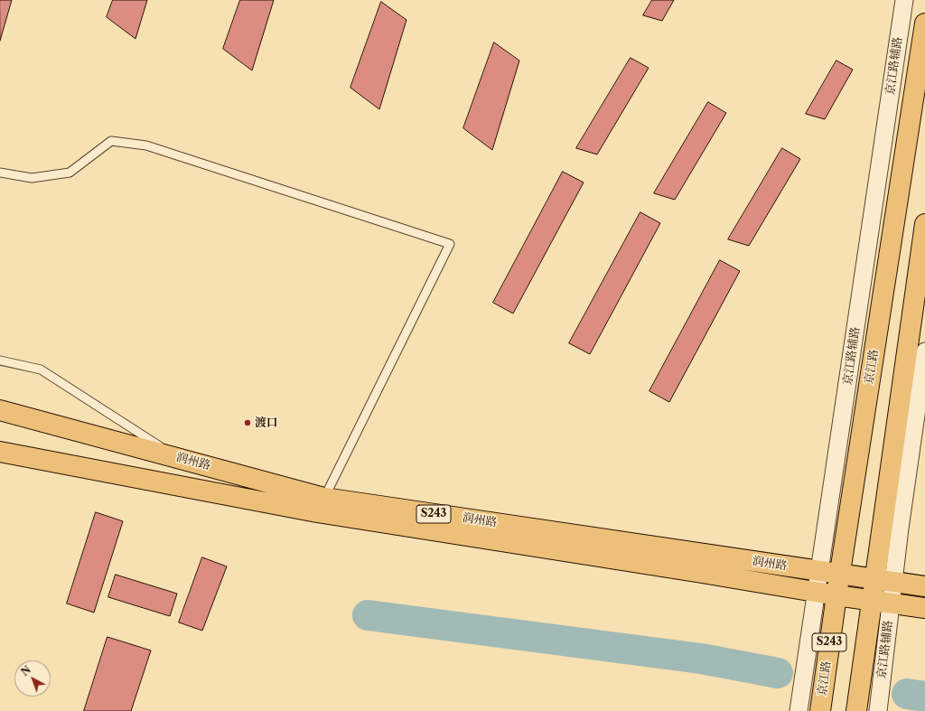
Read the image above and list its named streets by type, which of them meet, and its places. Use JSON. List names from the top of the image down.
{
  "streets": {
    "main road": ["京江路", "润州路", "S243"],
    "street": ["京江路辅路"]
  },
  "crossings": [
    ["京江路辅路", "润州路"],
    ["京江路", "润州路"]
  ],
  "places": ["渡口"],
  "north": "top left"
}
